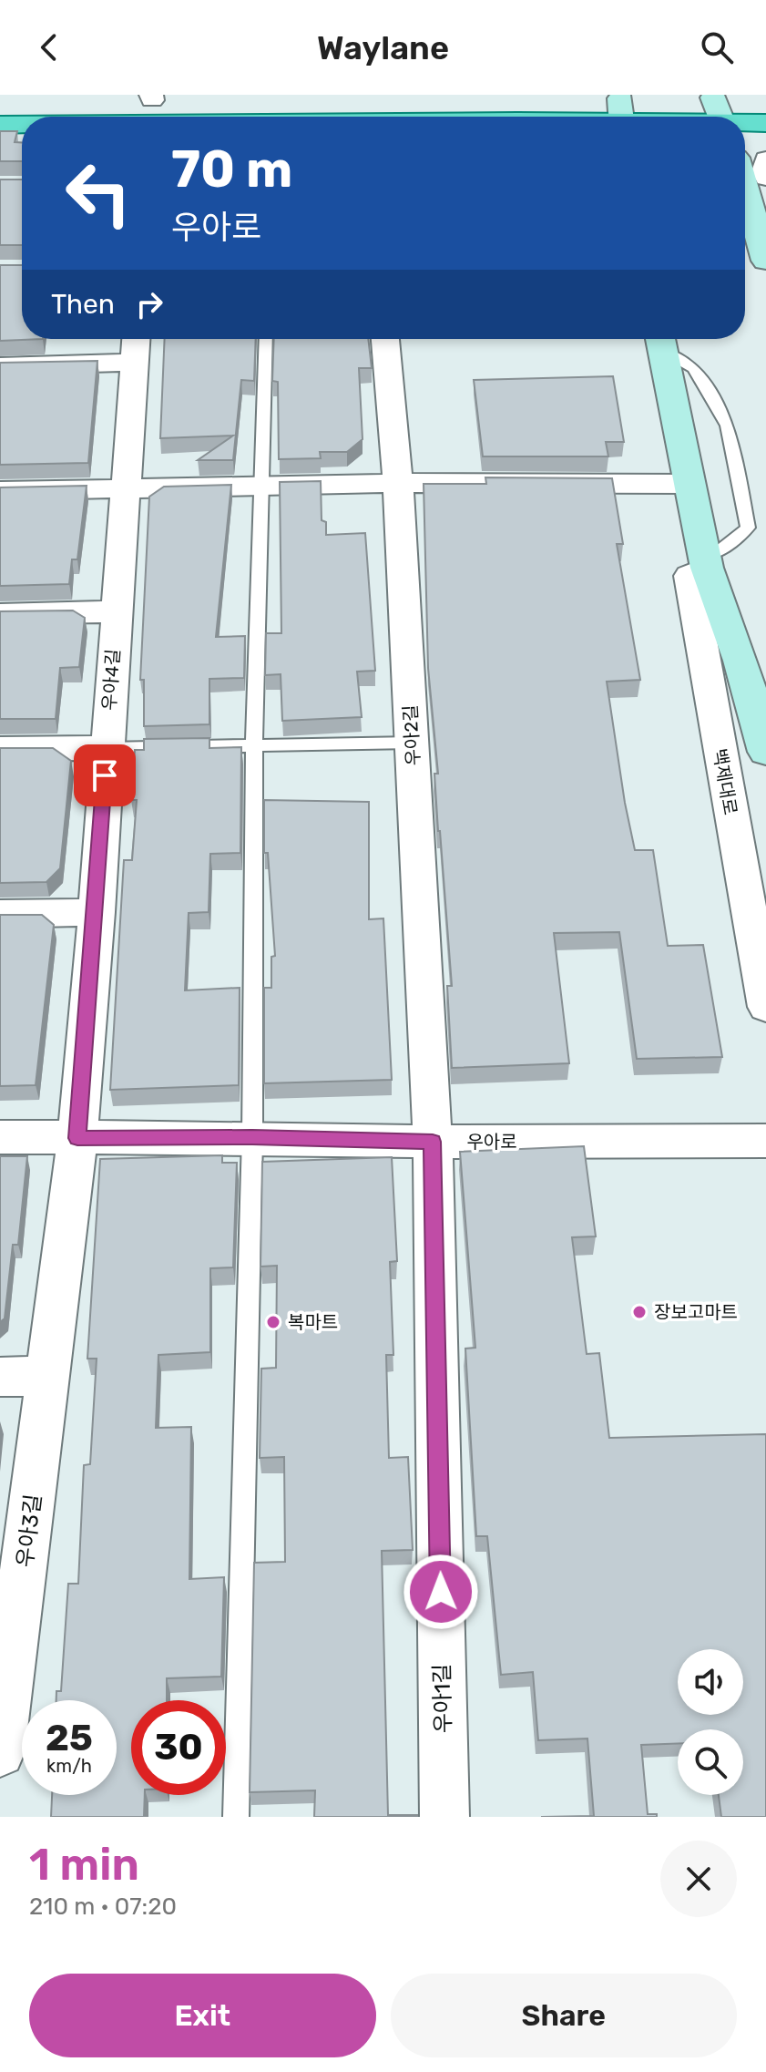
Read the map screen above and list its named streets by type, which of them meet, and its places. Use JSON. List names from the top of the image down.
{
  "streets": {
    "street": [
      "우아4길",
      "우아2길",
      "백제대로",
      "우아로",
      "우아3길",
      "우아1길"
    ]
  },
  "crossings": [
    ["우아4길", "우아로"],
    ["우아4길", "우아3길"],
    ["우아2길", "우아로"],
    ["우아2길", "우아1길"],
    ["우아로", "우아3길"],
    ["우아로", "우아1길"]
  ],
  "places": ["장보고마트", "복마트"],
  "page": {
    "header": "Waylane",
    "turn": ["70 m", "우아로"],
    "then": "Then",
    "speed": "25 km/h",
    "limit": "30",
    "heading": ["1 min", "210 m · 07:20"],
    "buttons": ["Exit", "Share"]
  }
}
